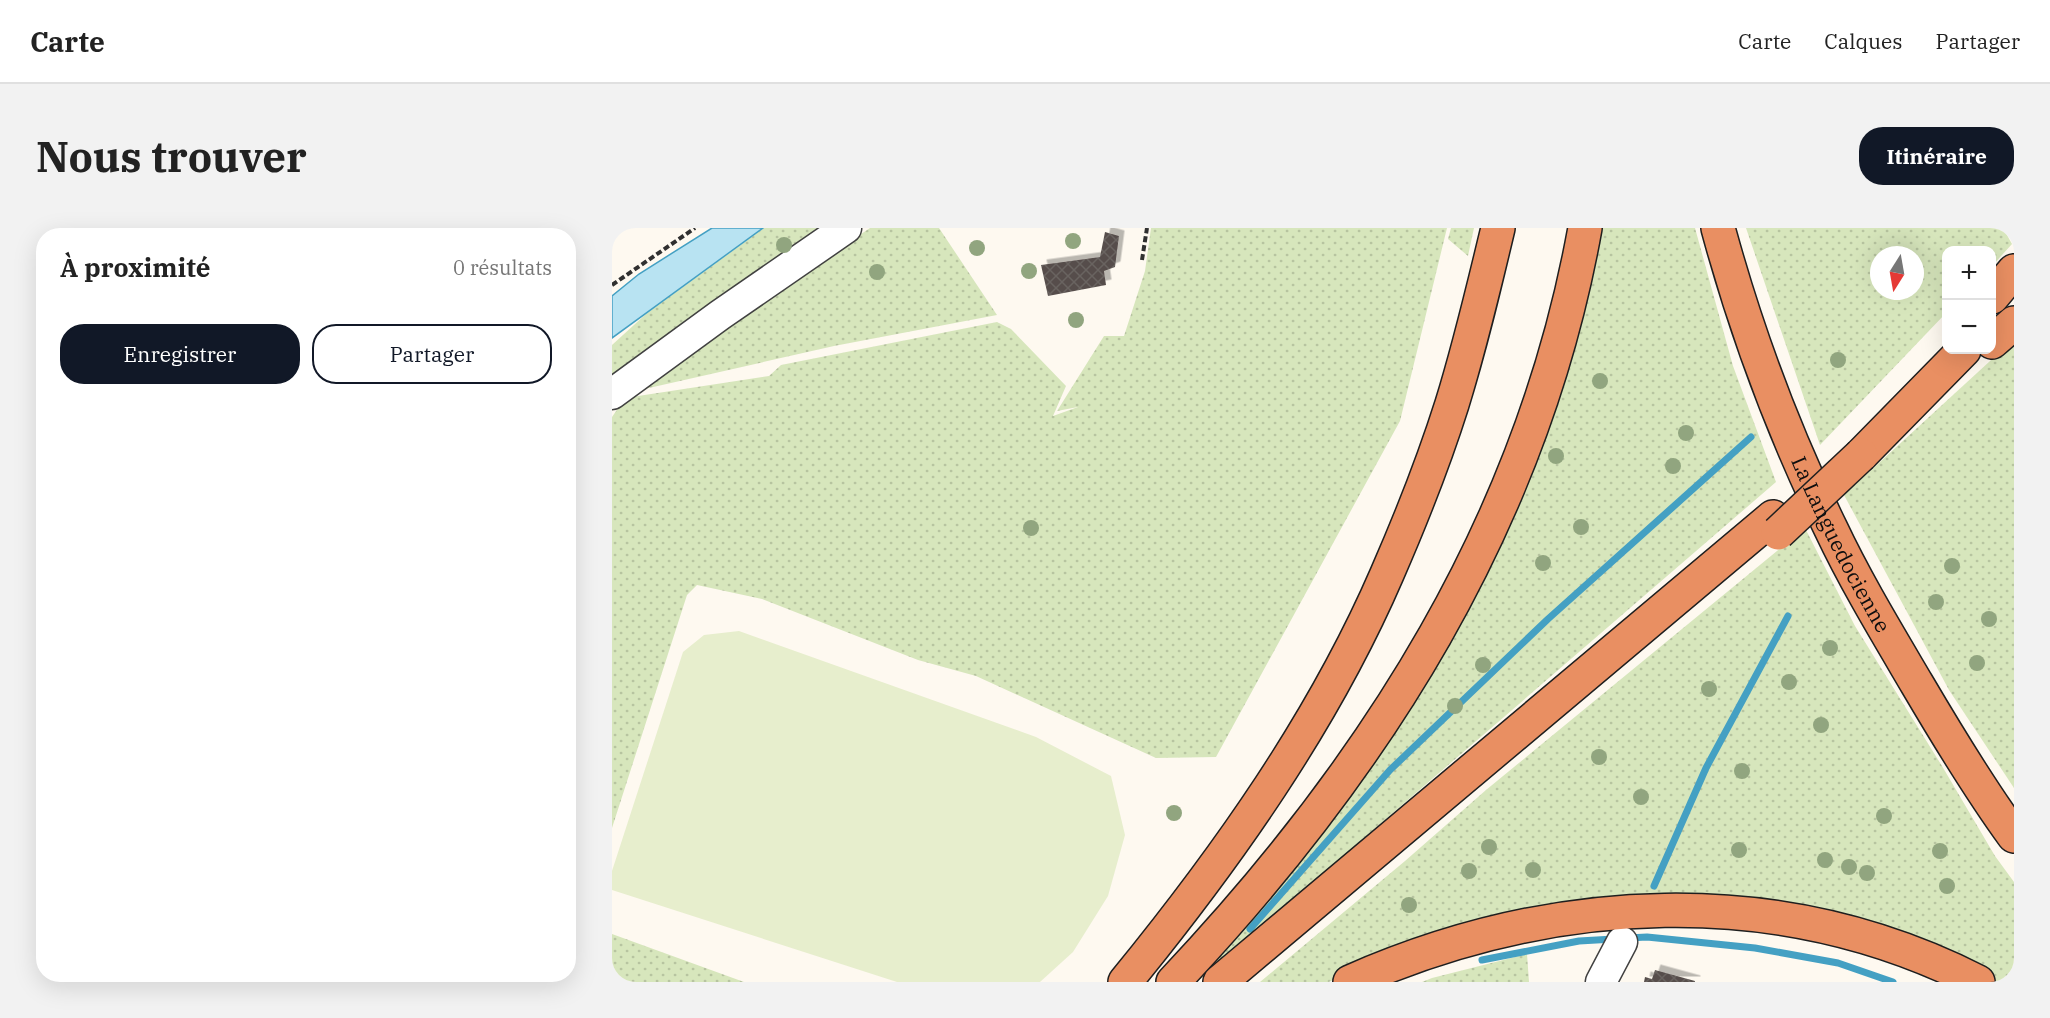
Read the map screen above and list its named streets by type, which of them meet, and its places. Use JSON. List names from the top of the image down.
{
  "streets": {
    "highway": ["La Languedocienne"]
  },
  "north": "bottom",
  "page": {
    "header": "Carte",
    "nav": ["Carte", "Calques", "Partager"],
    "buttons": [
      "Itinéraire",
      ["Enregistrer", "Partager"]
    ],
    "title": "Nous trouver",
    "heading": ["À proximité", "0 résultats"],
    "map_buttons": ["+", "−"]
  }
}
